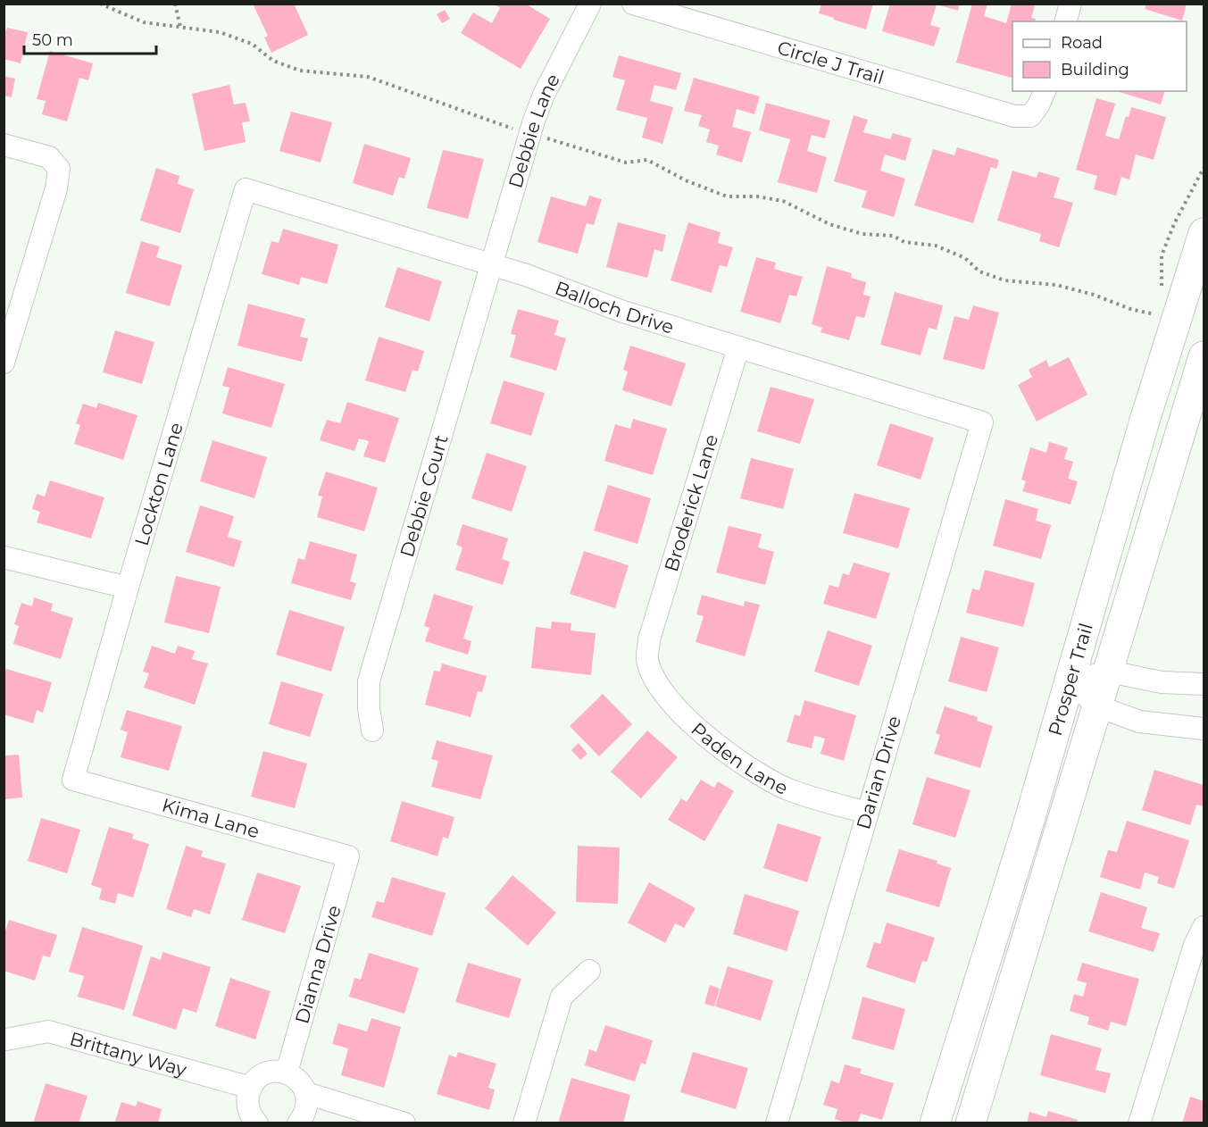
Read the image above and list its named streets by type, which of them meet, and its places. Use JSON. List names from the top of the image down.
{
  "streets": {
    "main road": ["Prosper Trail"],
    "street": [
      "Circle J Trail",
      "Debbie Lane",
      "Balloch Drive",
      "Lockton Lane",
      "Debbie Court",
      "Broderick Lane",
      "Paden Lane",
      "Darian Drive",
      "Kima Lane",
      "Dianna Drive",
      "Brittany Way"
    ]
  },
  "crossings": [
    ["Debbie Lane", "Balloch Drive"],
    ["Debbie Lane", "Debbie Court"],
    ["Balloch Drive", "Lockton Lane"],
    ["Balloch Drive", "Debbie Court"],
    ["Balloch Drive", "Broderick Lane"],
    ["Balloch Drive", "Darian Drive"],
    ["Lockton Lane", "Kima Lane"],
    ["Broderick Lane", "Paden Lane"],
    ["Paden Lane", "Darian Drive"],
    ["Kima Lane", "Dianna Drive"]
  ],
  "legend": ["Road", "Building"],
  "scale_bar": "50 m"
}
